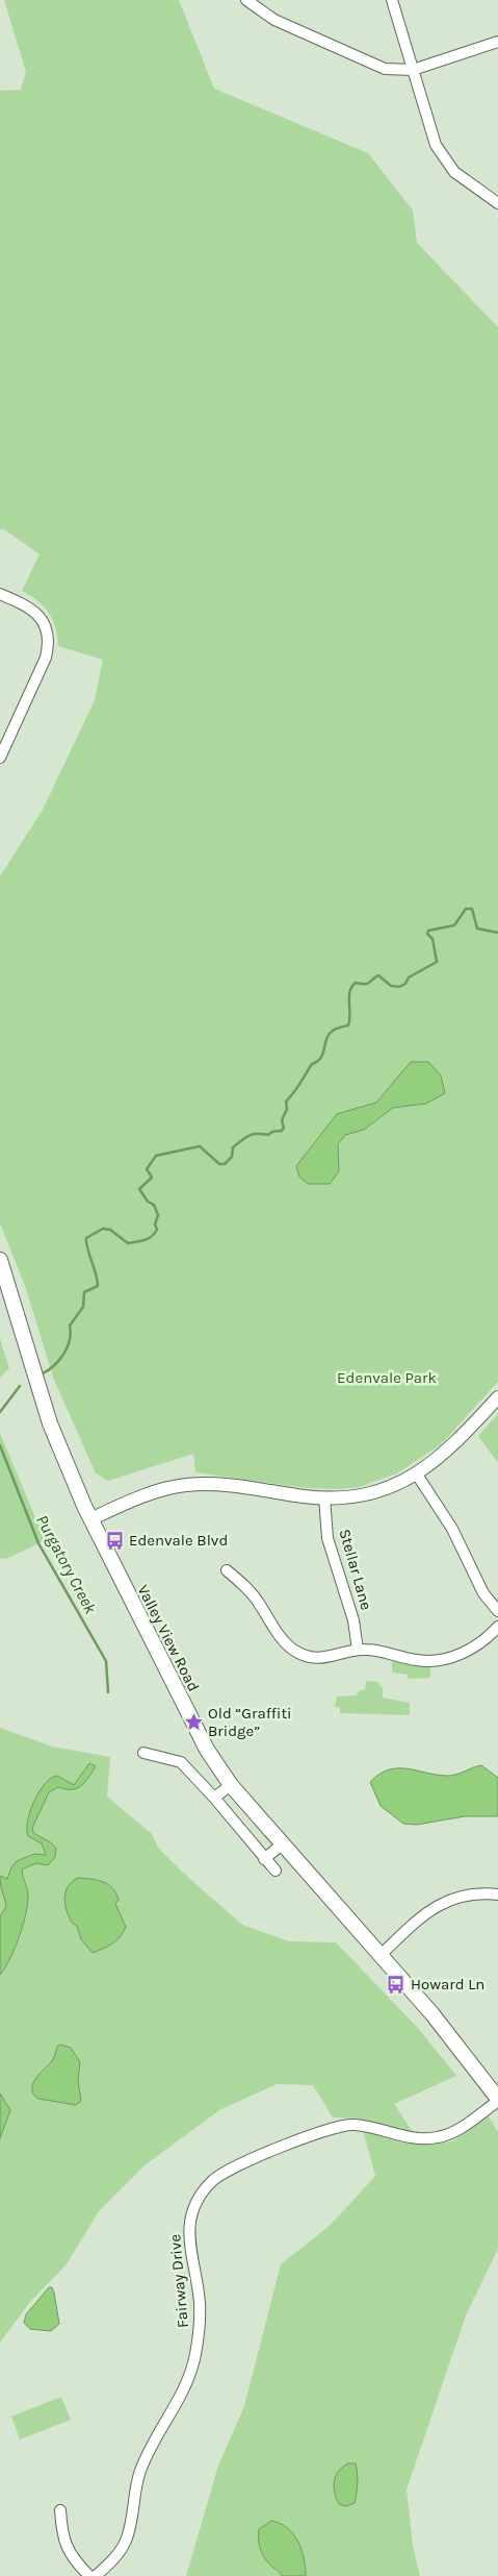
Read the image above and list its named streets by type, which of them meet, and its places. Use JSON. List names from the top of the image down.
{
  "streets": {
    "main road": ["Valley View Road"],
    "street": ["Stellar Lane", "Fairway Drive"]
  },
  "crossings": [
    ["Valley View Road", "Fairway Drive"]
  ],
  "water": ["Purgatory Creek"],
  "parks": ["Edenvale Park"],
  "places": {
    "bus stop": ["Edenvale Blvd", "Howard Ln"],
    "place": ["Old “Graffiti Bridge”"]
  }
}
